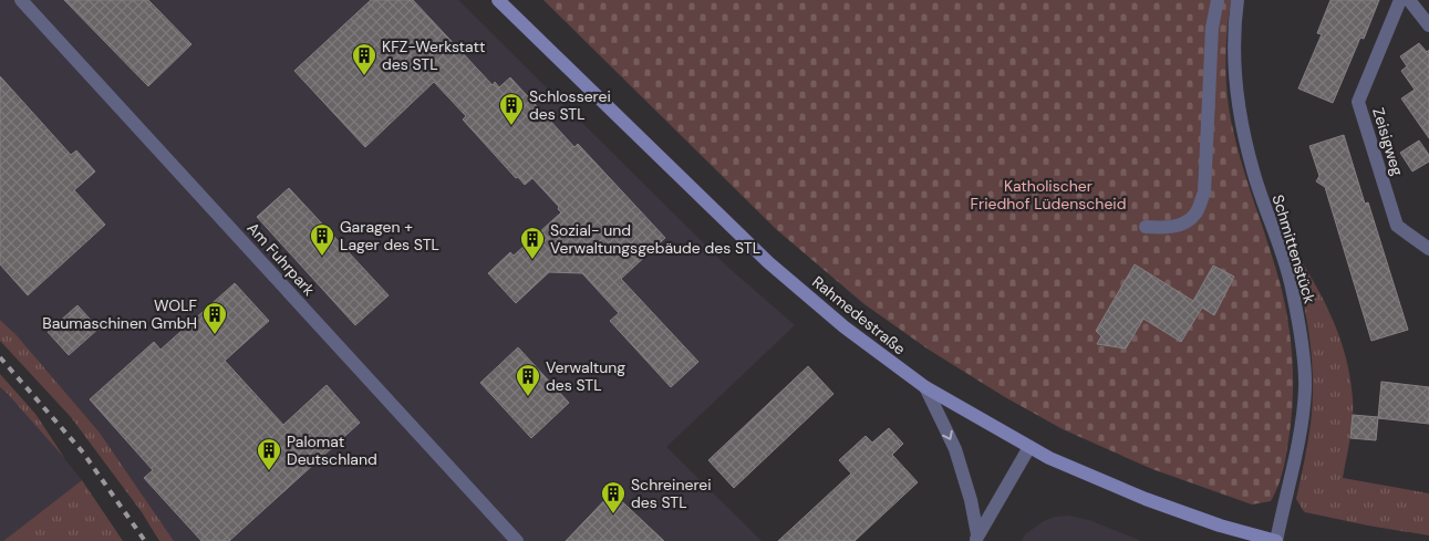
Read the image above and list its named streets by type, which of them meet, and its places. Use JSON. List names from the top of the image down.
{
  "streets": {
    "main road": ["Rahmedestraße"],
    "street": ["Zeisigweg", "Schmittenstück", "Am Fuhrpark"]
  },
  "crossings": [
    ["Schmittenstück", "Rahmedestraße"]
  ],
  "parks": ["Katholischer Friedhof Lüdenscheid"],
  "places": {
    "building": [
      "KFZ-Werkstatt des STL",
      "Schlosserei des STL",
      "Garagen + Lager des STL",
      "Sozial- und Verwaltungsgebäude des STL",
      "WOLF Baumaschinen GmbH",
      "Verwaltung des STL",
      "Palomat Deutschland",
      "Schreinerei des STL"
    ]
  }
}
